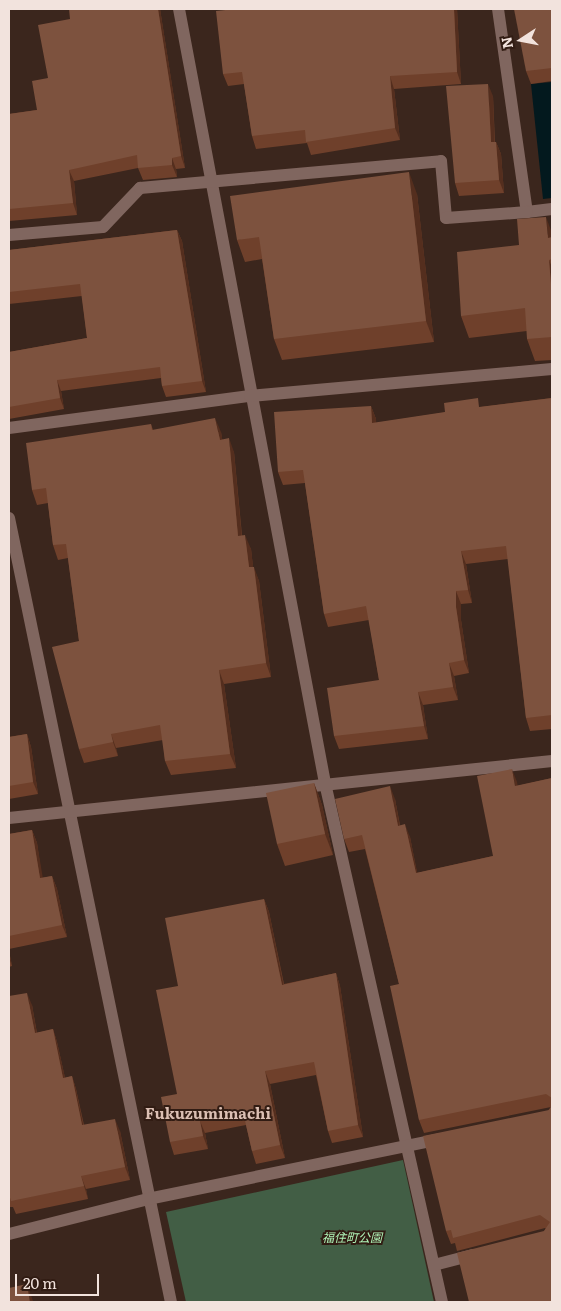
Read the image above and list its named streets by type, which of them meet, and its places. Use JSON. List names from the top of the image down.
{
  "districts": ["Fukuzumimachi"],
  "parks": ["福住町公園"],
  "scale_bar": "20 m",
  "north": "left"
}
